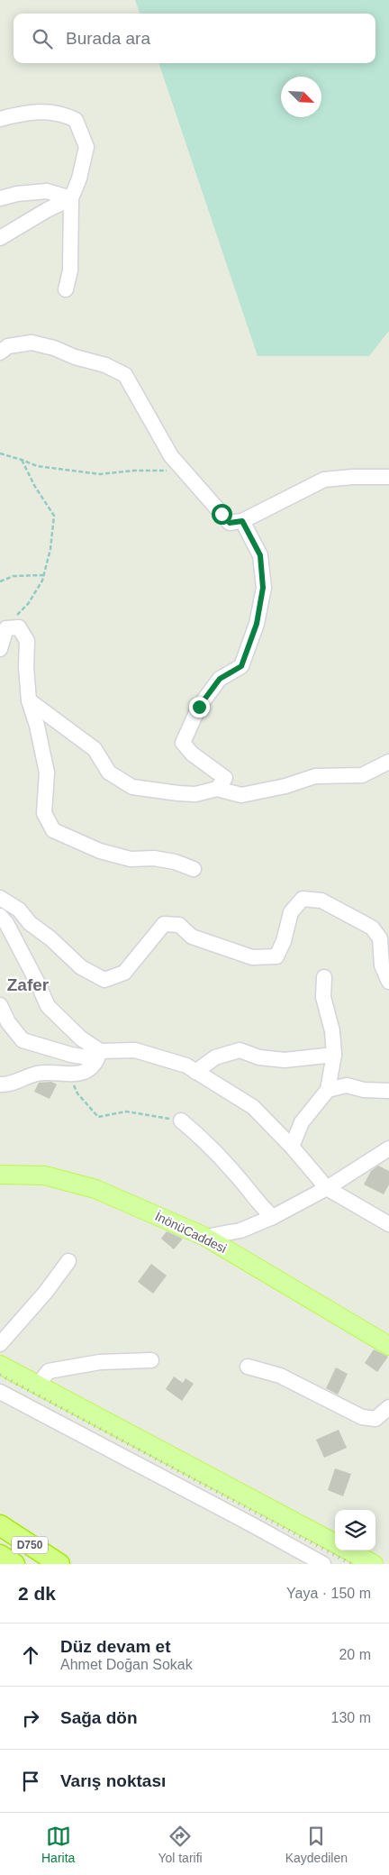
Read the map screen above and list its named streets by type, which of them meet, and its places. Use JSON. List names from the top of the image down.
{
  "streets": {
    "highway": ["D750"],
    "main road": ["İnönüCaddesi"]
  },
  "districts": ["Zafer"],
  "north": "bottom right",
  "page": {
    "search": "Burada ara",
    "heading": ["2 dk", "Yaya · 150 m"],
    "list": [
      ["Düz devam et", "Ahmet Doğan Sokak", "20 m"],
      ["Sağa dön", "130 m"],
      "Varış noktası"
    ],
    "nav": ["Harita", "Yol tarifi", "Kaydedilen"]
  }
}
